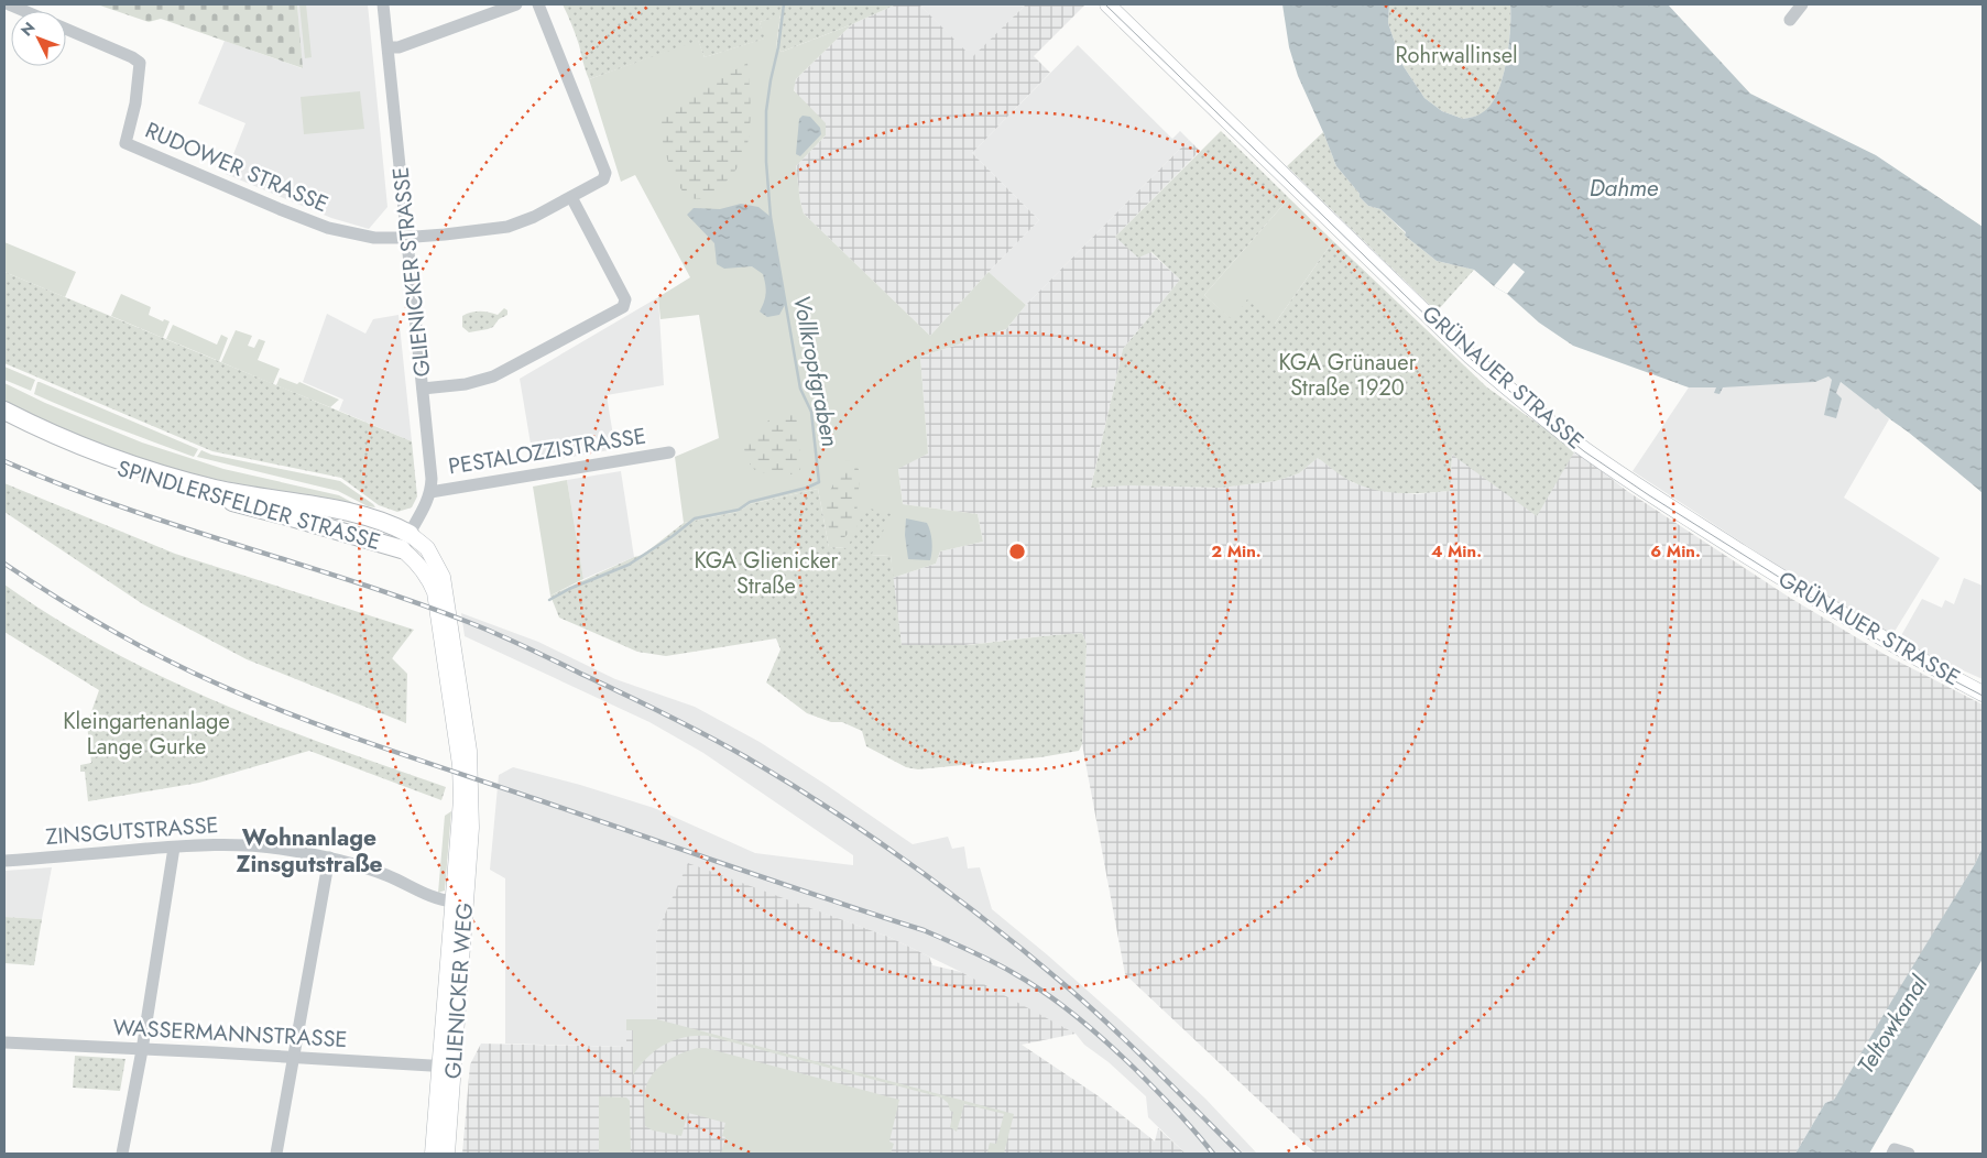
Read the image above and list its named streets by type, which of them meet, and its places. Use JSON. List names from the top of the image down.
{
  "streets": {
    "highway": ["SPINDLERSFELDER STRASSE"],
    "main road": ["GRÜNAUER STRASSE", "GLIENICKER WEG"],
    "street": [
      "RUDOWER STRASSE",
      "GLIENICKER STRASSE",
      "PESTALOZZISTRASSE",
      "ZINSGUTSTRASSE",
      "WASSERMANNSTRASSE"
    ]
  },
  "crossings": [
    ["RUDOWER STRASSE", "GLIENICKER STRASSE"],
    ["GLIENICKER STRASSE", "PESTALOZZISTRASSE"],
    ["GLIENICKER STRASSE", "SPINDLERSFELDER STRASSE"],
    ["GLIENICKER STRASSE", "GLIENICKER WEG"],
    ["SPINDLERSFELDER STRASSE", "GLIENICKER WEG"],
    ["ZINSGUTSTRASSE", "GLIENICKER WEG"],
    ["GLIENICKER WEG", "WASSERMANNSTRASSE"]
  ],
  "districts": ["Wohnanlage Zinsgutstraße"],
  "water": ["Dahme", "Vollkropfgraben", "Teltowkanal"],
  "parks": [
    "Rohrwallinsel",
    "KGA Grünauer Straße 1920",
    "KGA Glienicker Straße",
    "Kleingartenanlage Lange Gurke"
  ],
  "north": "top left",
  "rings": ["2 Min.", "4 Min.", "6 Min."]
}
